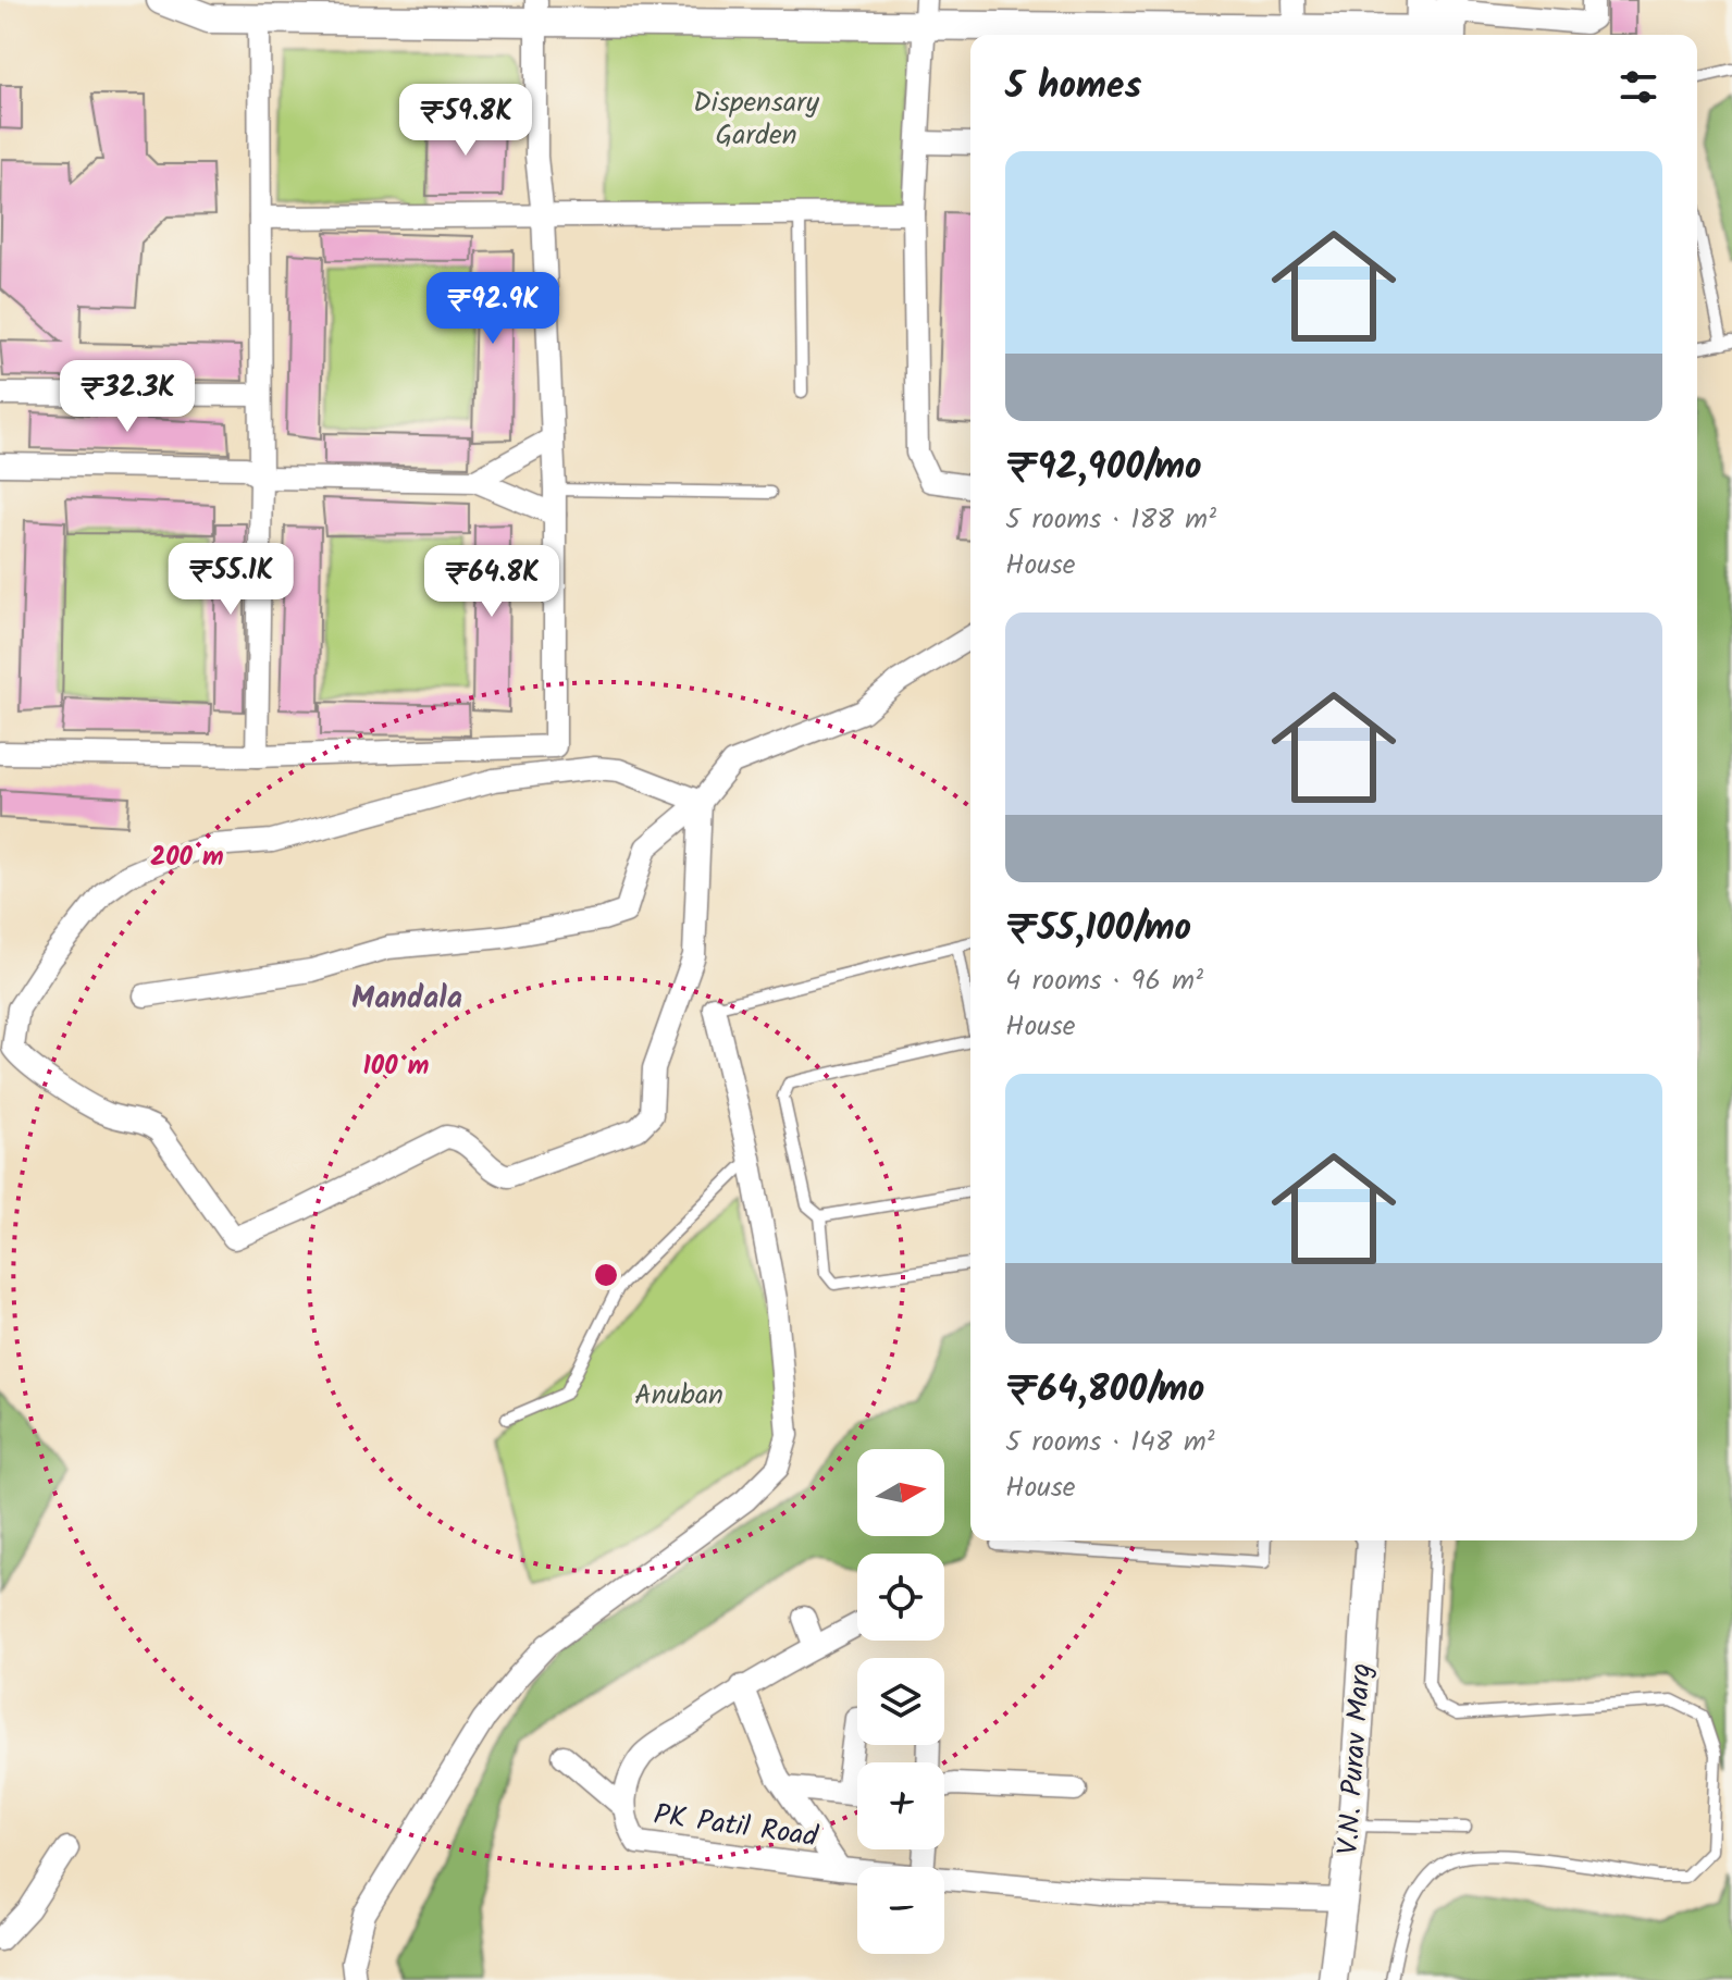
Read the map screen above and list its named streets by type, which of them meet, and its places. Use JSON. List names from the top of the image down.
{
  "streets": {
    "street": ["V.N. Purav Marg", "PK Patil Road"]
  },
  "crossings": [
    ["V.N. Purav Marg", "PK Patil Road"]
  ],
  "districts": ["Mandala"],
  "parks": ["Dispensary Garden", "Anuban"],
  "north": "right",
  "page": {
    "heading": "5 homes",
    "price": [
      "₹59.8K",
      "₹92.9K",
      "₹32.3K",
      "₹55.1K",
      "₹64.8K"
    ],
    "list": [
      {
        "name": "₹92,900/mo",
        "note": "5 rooms · 188 m² · House"
      },
      {
        "name": "₹55,100/mo",
        "note": "4 rooms · 96 m² · House"
      },
      {
        "name": "₹64,800/mo",
        "note": "5 rooms · 148 m² · House"
      }
    ],
    "map_buttons": ["+", "−"]
  },
  "rings": ["200 m", "100 m"]
}
